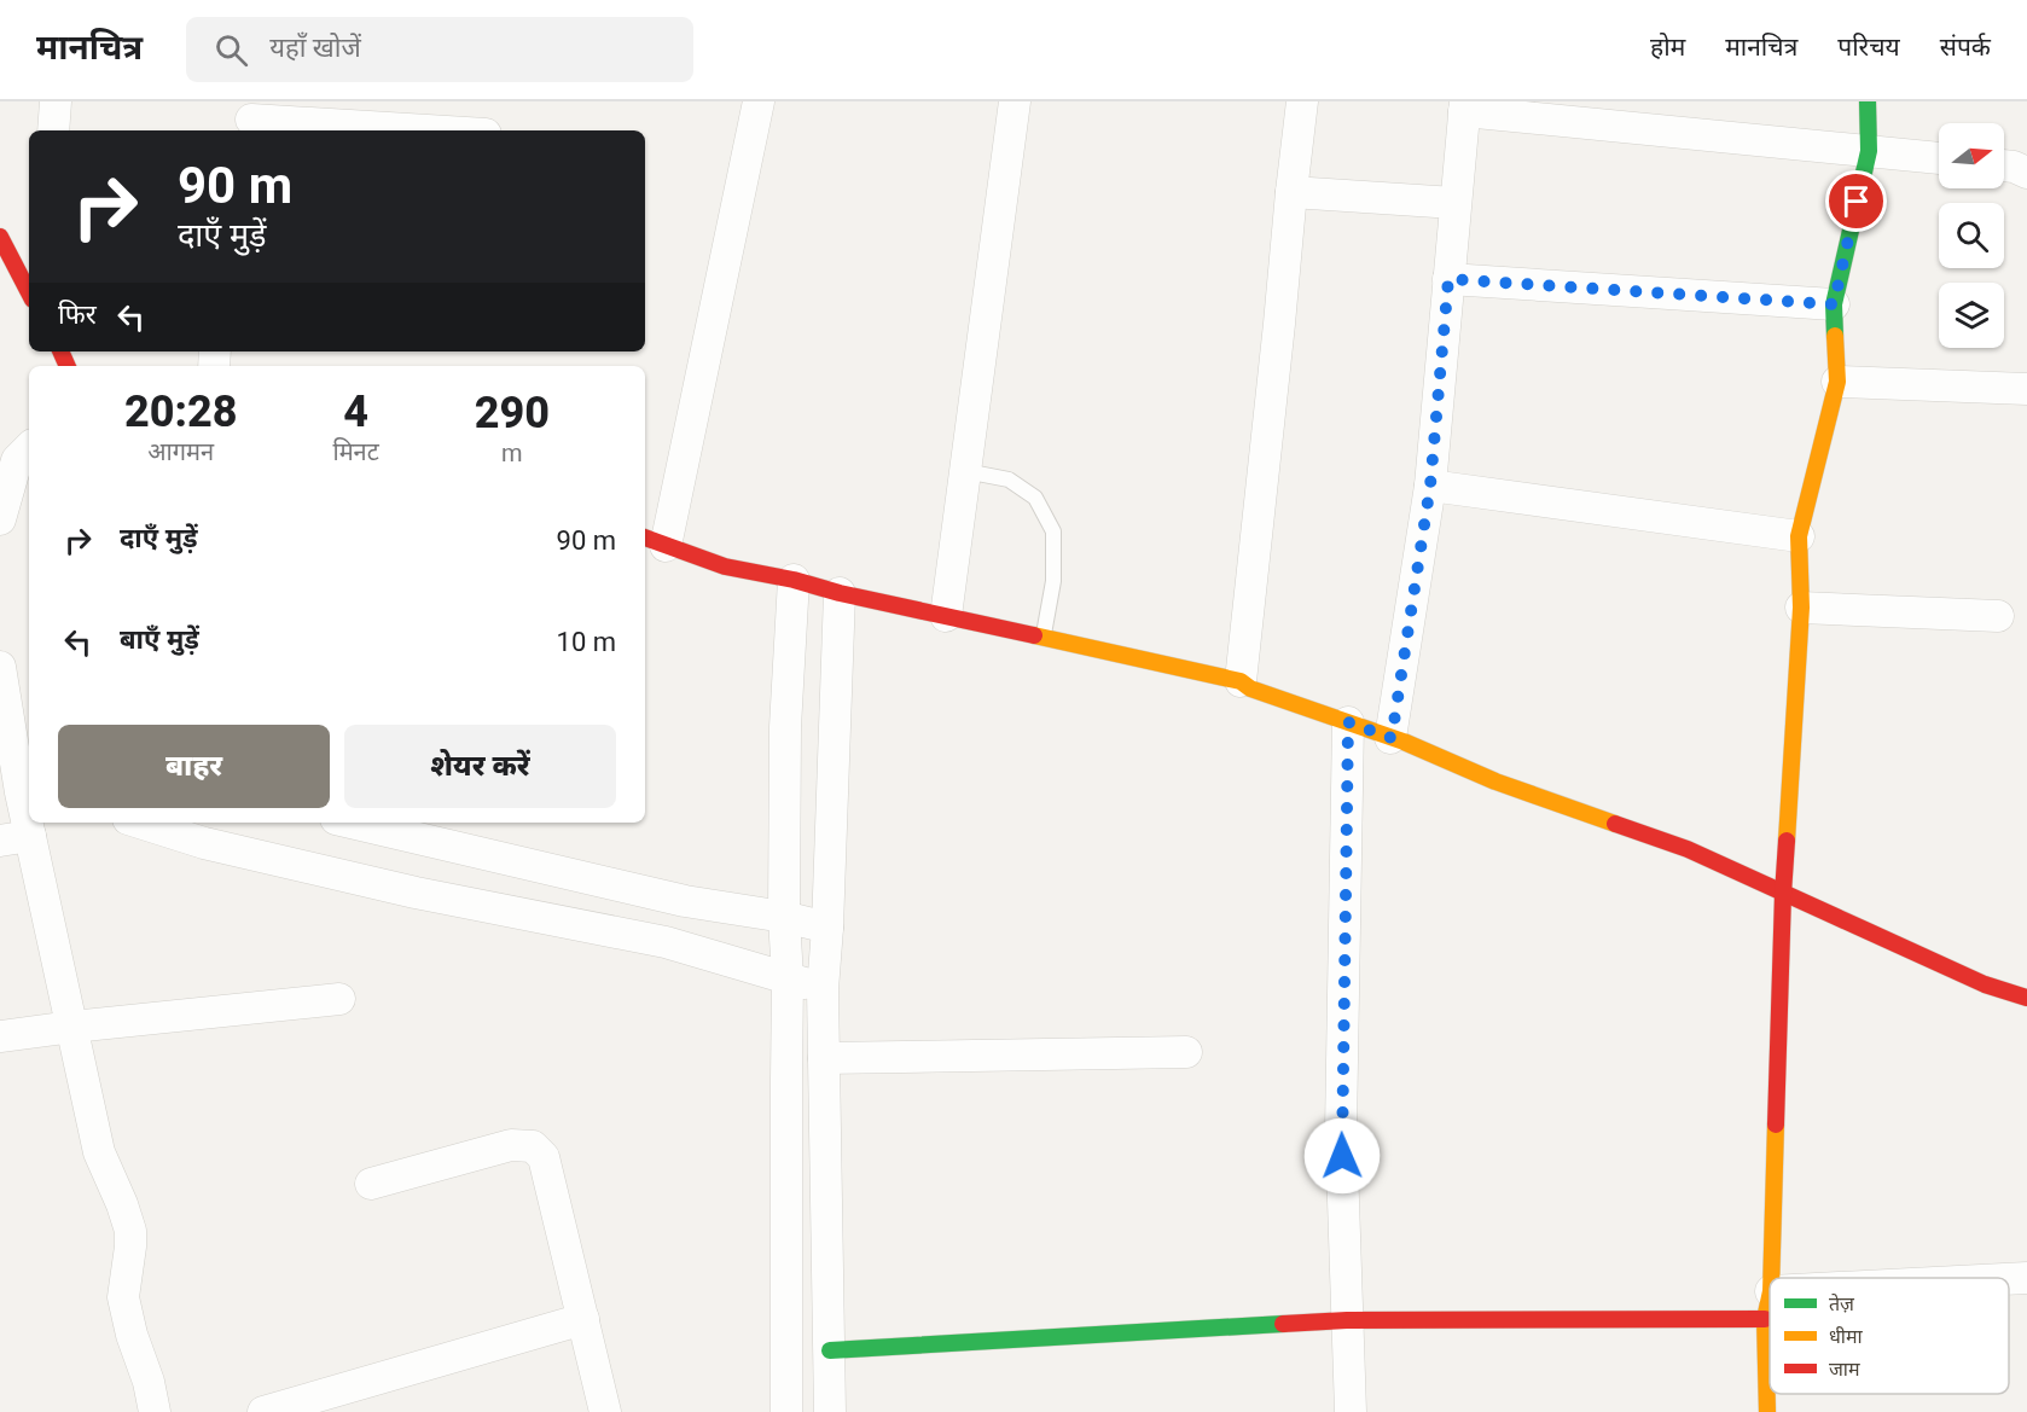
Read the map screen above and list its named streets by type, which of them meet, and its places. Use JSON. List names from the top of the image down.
{
  "legend": ["तेज़", "धीमा", "जाम"],
  "north": "right",
  "page": {
    "header": "मानचित्र",
    "search": "यहाँ खोजें",
    "nav": [
      "होम",
      "मानचित्र",
      "परिचय",
      "संपर्क"
    ],
    "turn": ["90 m", "दाएँ मुड़ें"],
    "then": "फिर",
    "eta": [
      "20:28",
      "आगमन",
      "4",
      "मिनट",
      "290",
      "m"
    ],
    "list": [
      {
        "name": "दाएँ मुड़ें",
        "value": "90 m"
      },
      {
        "name": "बाएँ मुड़ें",
        "value": "10 m"
      }
    ],
    "buttons": ["बाहर", "शेयर करें"]
  }
}
